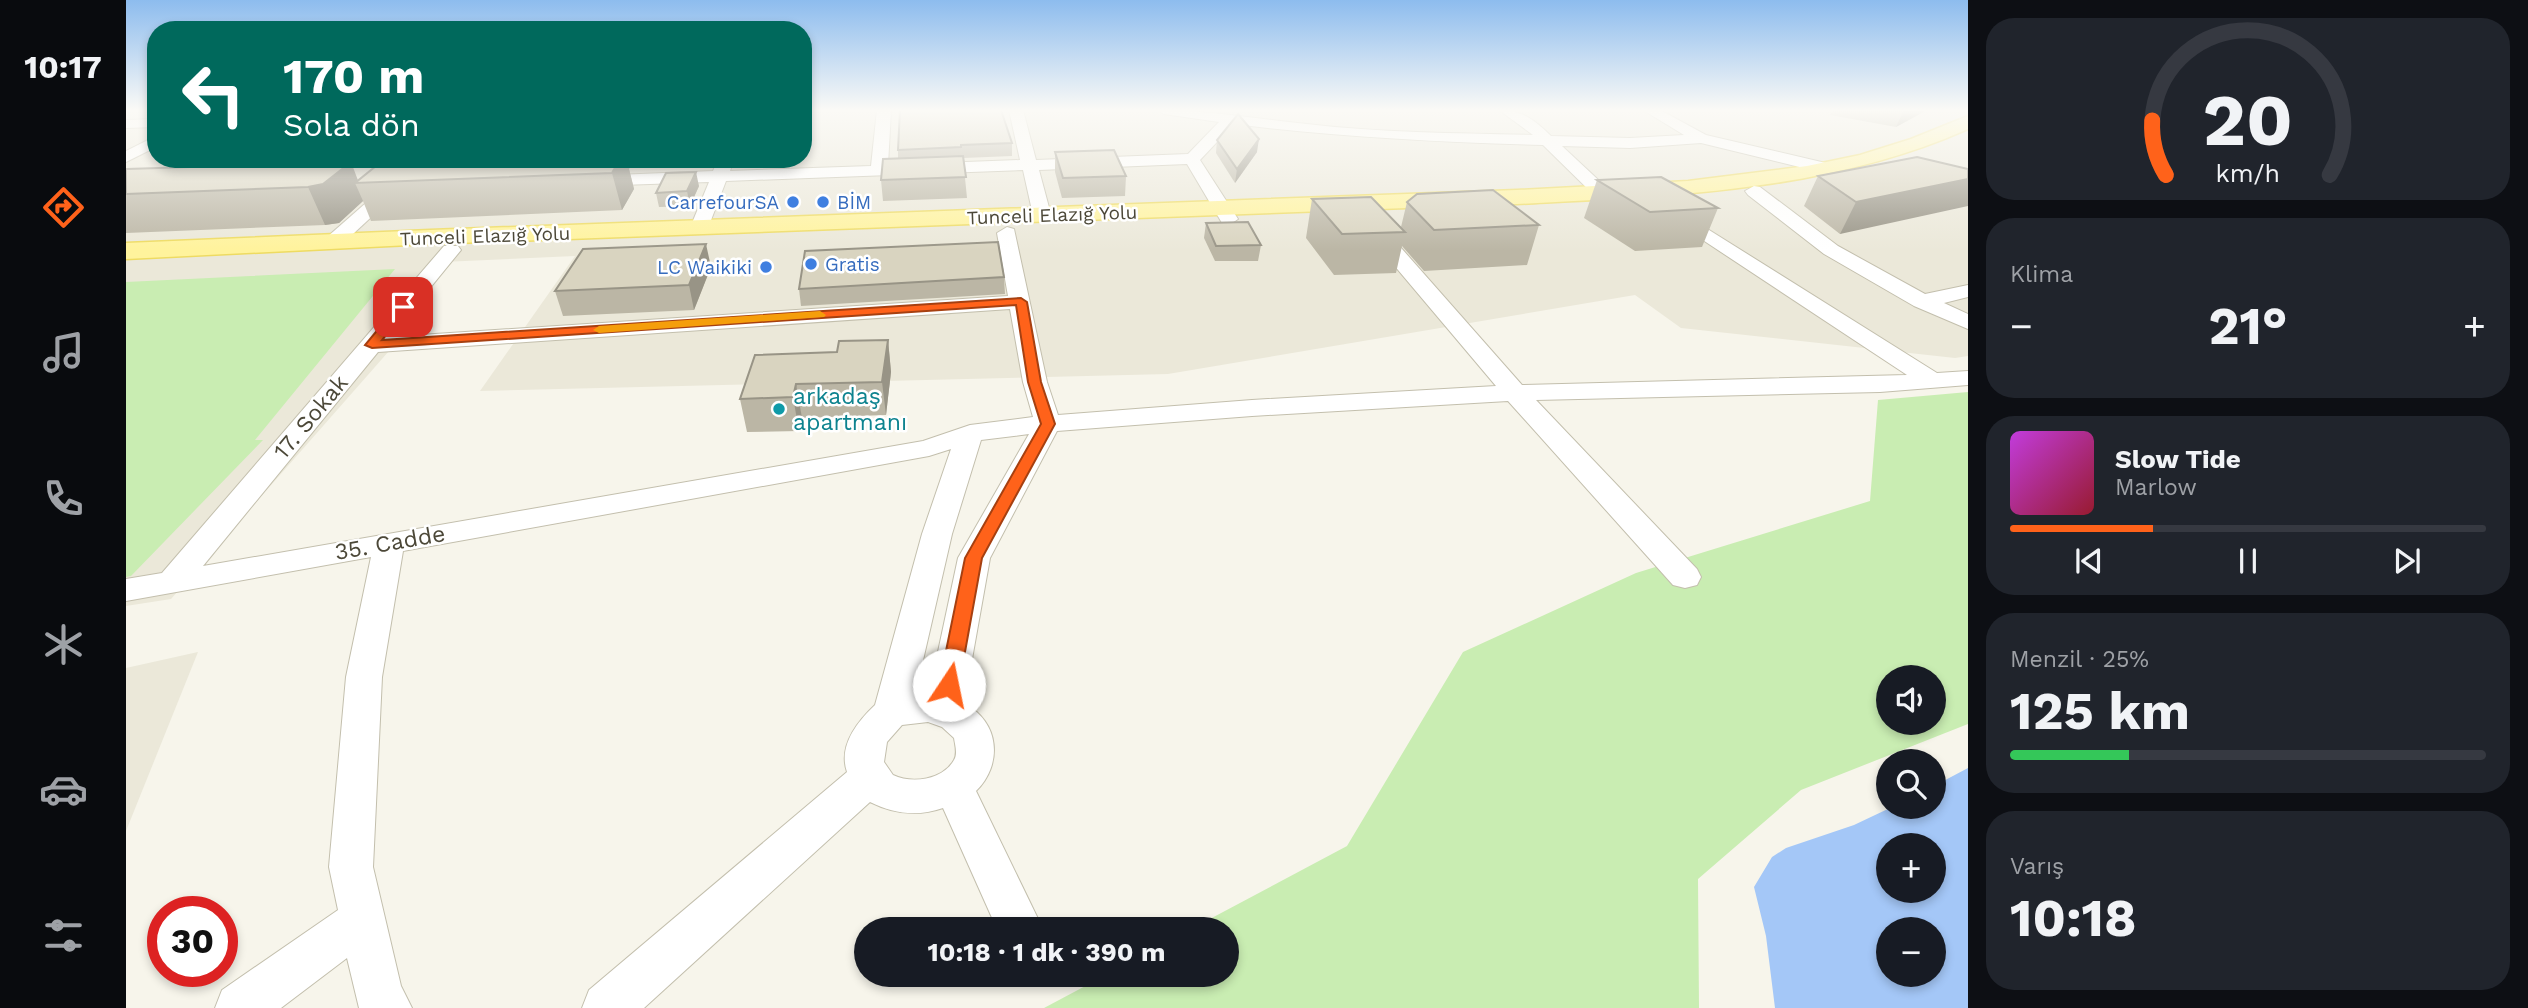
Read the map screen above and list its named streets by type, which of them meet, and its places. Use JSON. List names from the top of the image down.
{
  "streets": {
    "main road": ["Tunceli Elazığ Yolu"],
    "street": ["17. Sokak", "35. Cadde"]
  },
  "crossings": [
    ["Tunceli Elazığ Yolu", "17. Sokak"],
    ["17. Sokak", "35. Cadde"]
  ],
  "places": [
    "CarrefourSA",
    "BİM",
    "Gratis",
    "LC Waikiki",
    "arkadaş apartmanı"
  ],
  "page": {
    "tabs": "10:17",
    "turn": ["170 m", "Sola dön"],
    "tile": [
      "Klima",
      ["Menzil · 25%", "125 km"],
      ["Varış", "10:18"]
    ],
    "heat": ["−", "21°", "+"],
    "song": ["Slow Tide", "Marlow"],
    "map_buttons": ["+", "−"],
    "limit": "30",
    "trip": "10:18 · 1 dk · 390 m",
    "gauge": ["20", "km/h"]
  }
}
